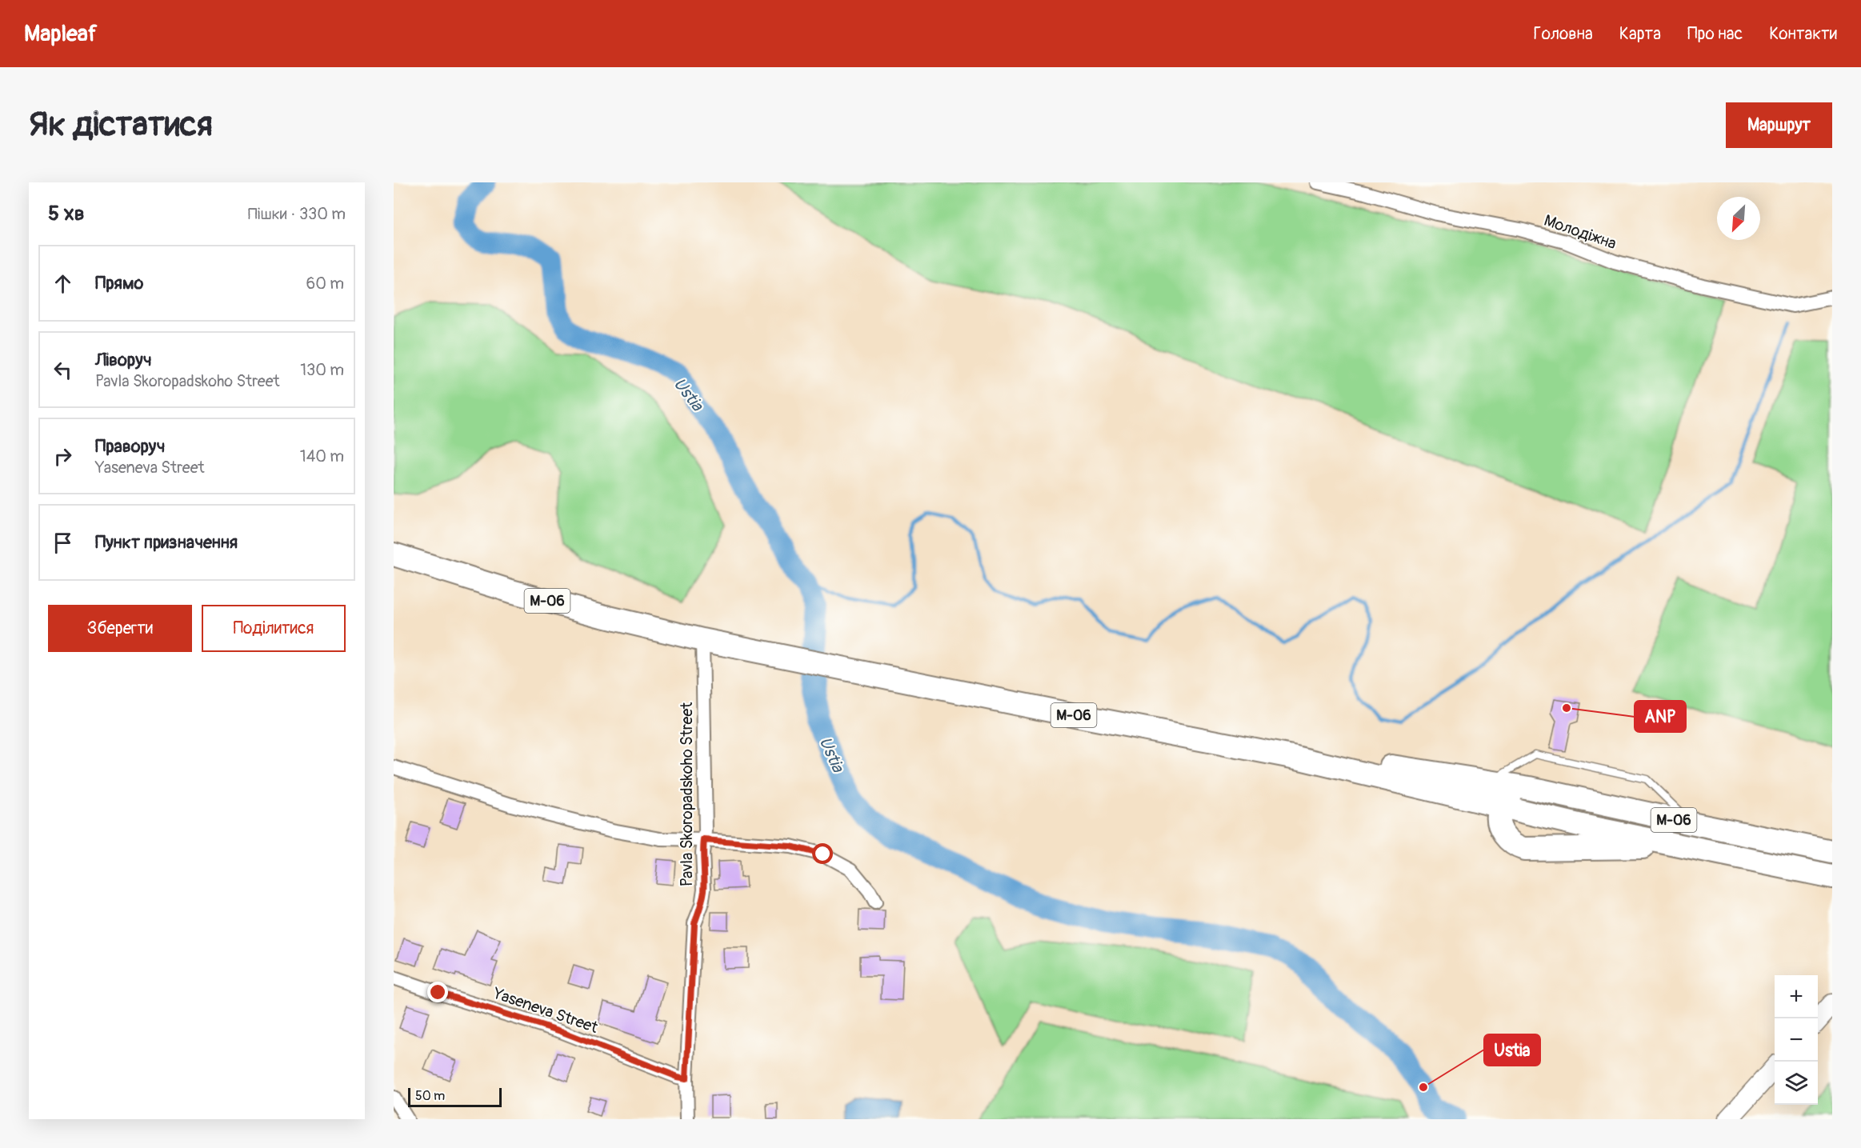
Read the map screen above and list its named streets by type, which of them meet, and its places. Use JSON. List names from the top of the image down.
{
  "streets": {
    "highway": ["М-06"],
    "street": ["Молодіжна", "Pavla Skoropadskoho Street", "Yaseneva Street"]
  },
  "crossings": [
    ["М-06", "Pavla Skoropadskoho Street"],
    ["Pavla Skoropadskoho Street", "Yaseneva Street"]
  ],
  "water": ["Ustia"],
  "places": ["ANP", "Ustia"],
  "scale_bar": "50 m",
  "north": "bottom left",
  "page": {
    "header": "Mapleaf",
    "nav": [
      "Головна",
      "Карта",
      "Про нас",
      "Контакти"
    ],
    "buttons": [
      "Маршрут",
      ["Зберегти", "Поділитися"]
    ],
    "title": "Як дістатися",
    "heading": ["5 хв", "Пішки · 330 m"],
    "list": [
      ["Прямо", "60 m"],
      ["Ліворуч", "Pavla Skoropadskoho Street", "130 m"],
      ["Праворуч", "Yaseneva Street", "140 m"],
      "Пункт призначення"
    ],
    "map_buttons": ["+", "−"],
    "scale": "50 m"
  }
}
